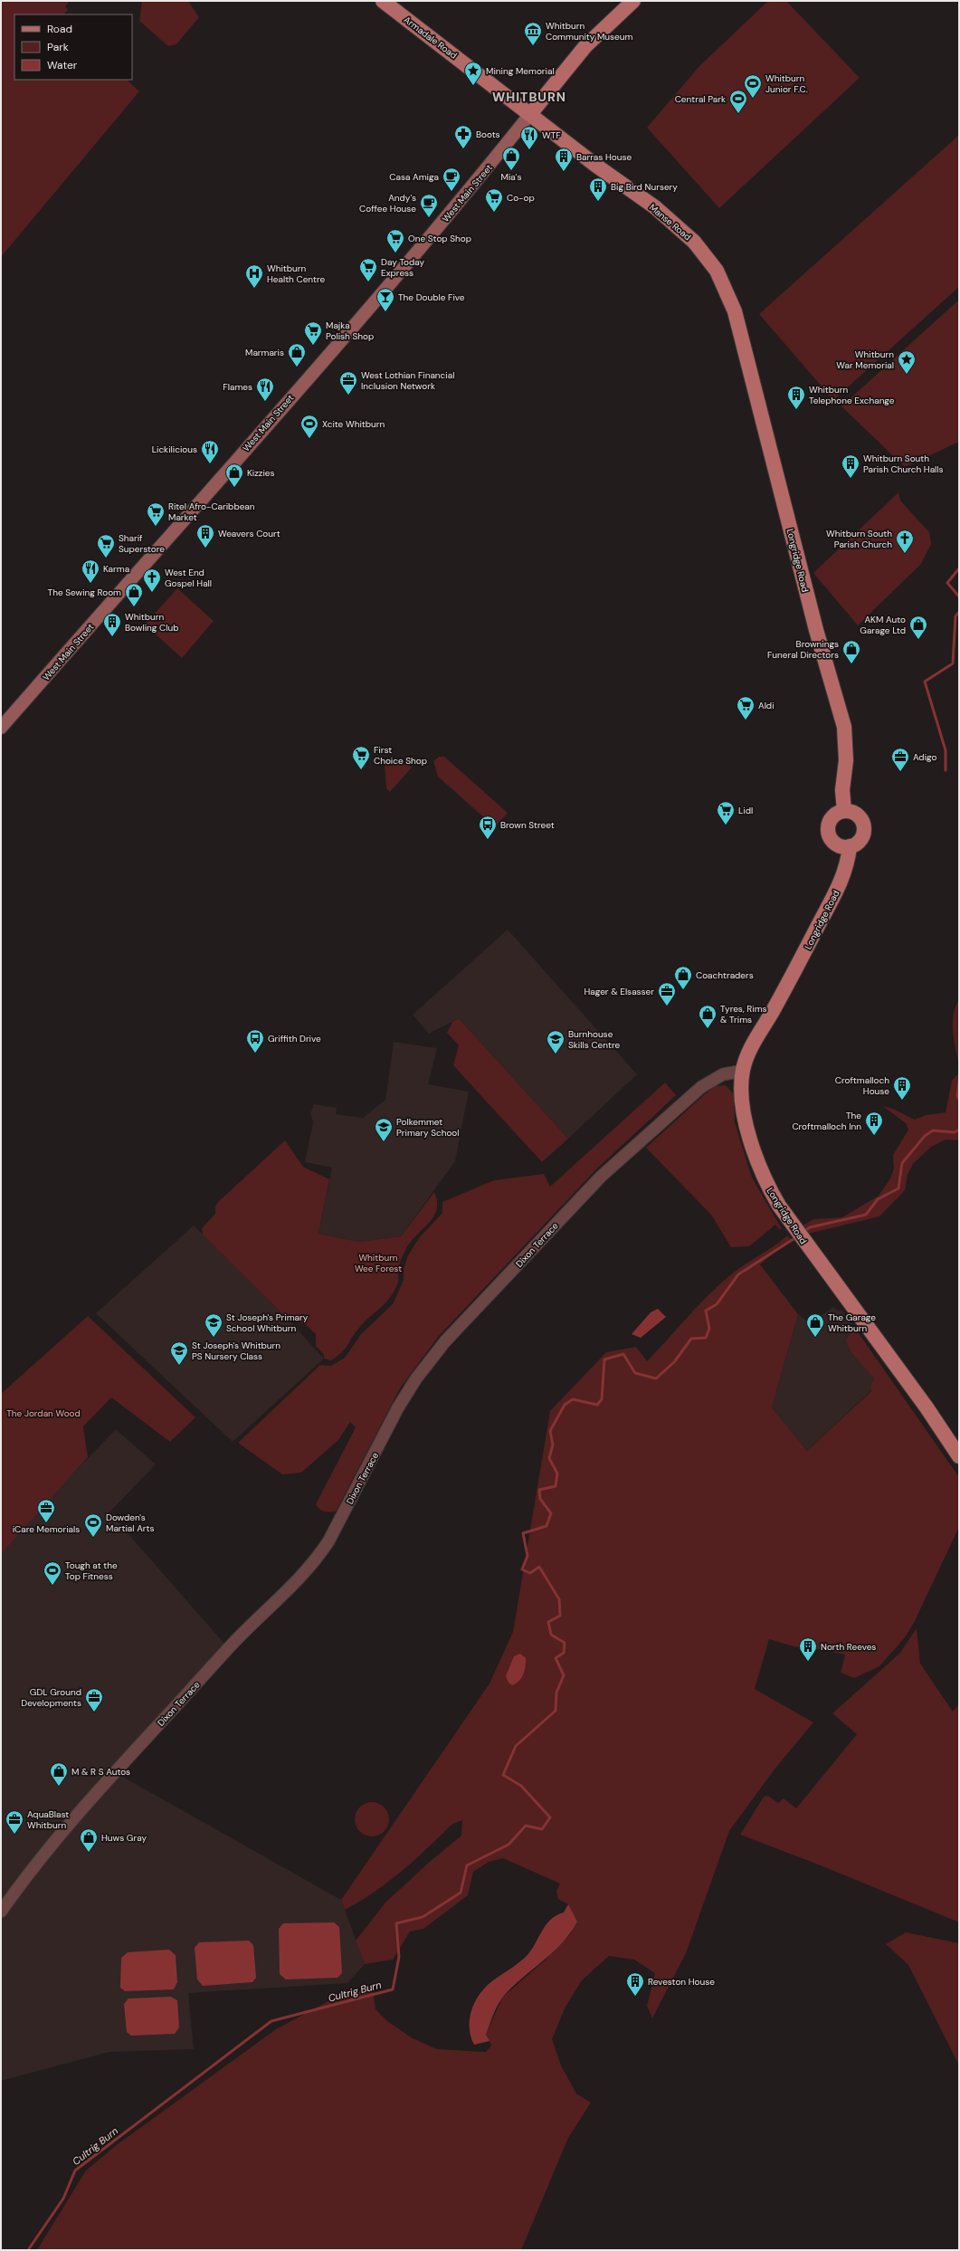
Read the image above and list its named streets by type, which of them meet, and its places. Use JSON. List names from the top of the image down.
{
  "streets": {
    "main road": [
      "Armadale Road",
      "West Main Street",
      "Manse Road",
      "Longridge Road"
    ],
    "street": ["Dixon Terrace"]
  },
  "crossings": [
    ["Armadale Road", "West Main Street"],
    ["Armadale Road", "Manse Road"],
    ["West Main Street", "Manse Road"],
    ["Manse Road", "Longridge Road"],
    ["Longridge Road", "Dixon Terrace"]
  ],
  "districts": ["WHITBURN"],
  "water": ["Cultrig Burn"],
  "parks": ["Whitburn Wee Forest", "The Jordan Wood"],
  "places": {
    "museum": ["Whitburn Community Museum"],
    "place": ["Mining Memorial", "Whitburn War Memorial"],
    "sports": [
      "Whitburn Junior F.C.",
      "Central Park",
      "Xcite Whitburn",
      "Dowden's Martial Arts",
      "Tough at the Top Fitness"
    ],
    "pharmacy": ["Boots"],
    "restaurant": [
      "WTF",
      "Flames",
      "Lickilicious",
      "Karma"
    ],
    "shop": [
      "Mia's",
      "Marmaris",
      "Kizzies",
      "The Sewing Room",
      "AKM Auto Garage Ltd",
      "Brownings Funeral Directors",
      "Coachtraders",
      "Tyres, Rims & Trims",
      "The Garage Whitburn",
      "M & R S Autos",
      "Huws Gray"
    ],
    "building": [
      "Barras House",
      "Big Bird Nursery",
      "Whitburn Telephone Exchange",
      "Whitburn South Parish Church Halls",
      "Weavers Court",
      "Whitburn Bowling Club",
      "Croftmalloch House",
      "The Croftmalloch Inn",
      "North Reeves",
      "Reveston House"
    ],
    "cafe": ["Casa Amiga", "Andy's Coffee House"],
    "supermarket": [
      "Co-op",
      "One Stop Shop",
      "Day Today Express",
      "Majka Polish Shop",
      "Ritel Afro-Caribbean Market",
      "Sharif Superstore",
      "Aldi",
      "First Choice Shop",
      "Lidl"
    ],
    "hospital": ["Whitburn Health Centre"],
    "bar": ["The Double Five"],
    "office": [
      "West Lothian Financial Inclusion Network",
      "Adigo",
      "Hager & Elsasser",
      "iCare Memorials",
      "GDL Ground Developments",
      "AquaBlast Whitburn"
    ],
    "church": ["Whitburn South Parish Church", "West End Gospel Hall"],
    "bus stop": ["Brown Street", "Griffith Drive"],
    "school or university": [
      "Burnhouse Skills Centre",
      "Polkemmet Primary School",
      "St Joseph's Primary School Whitburn",
      "St Joseph's Whitburn PS Nursery Class"
    ]
  },
  "legend": ["Road", "Park", "Water"]
}
